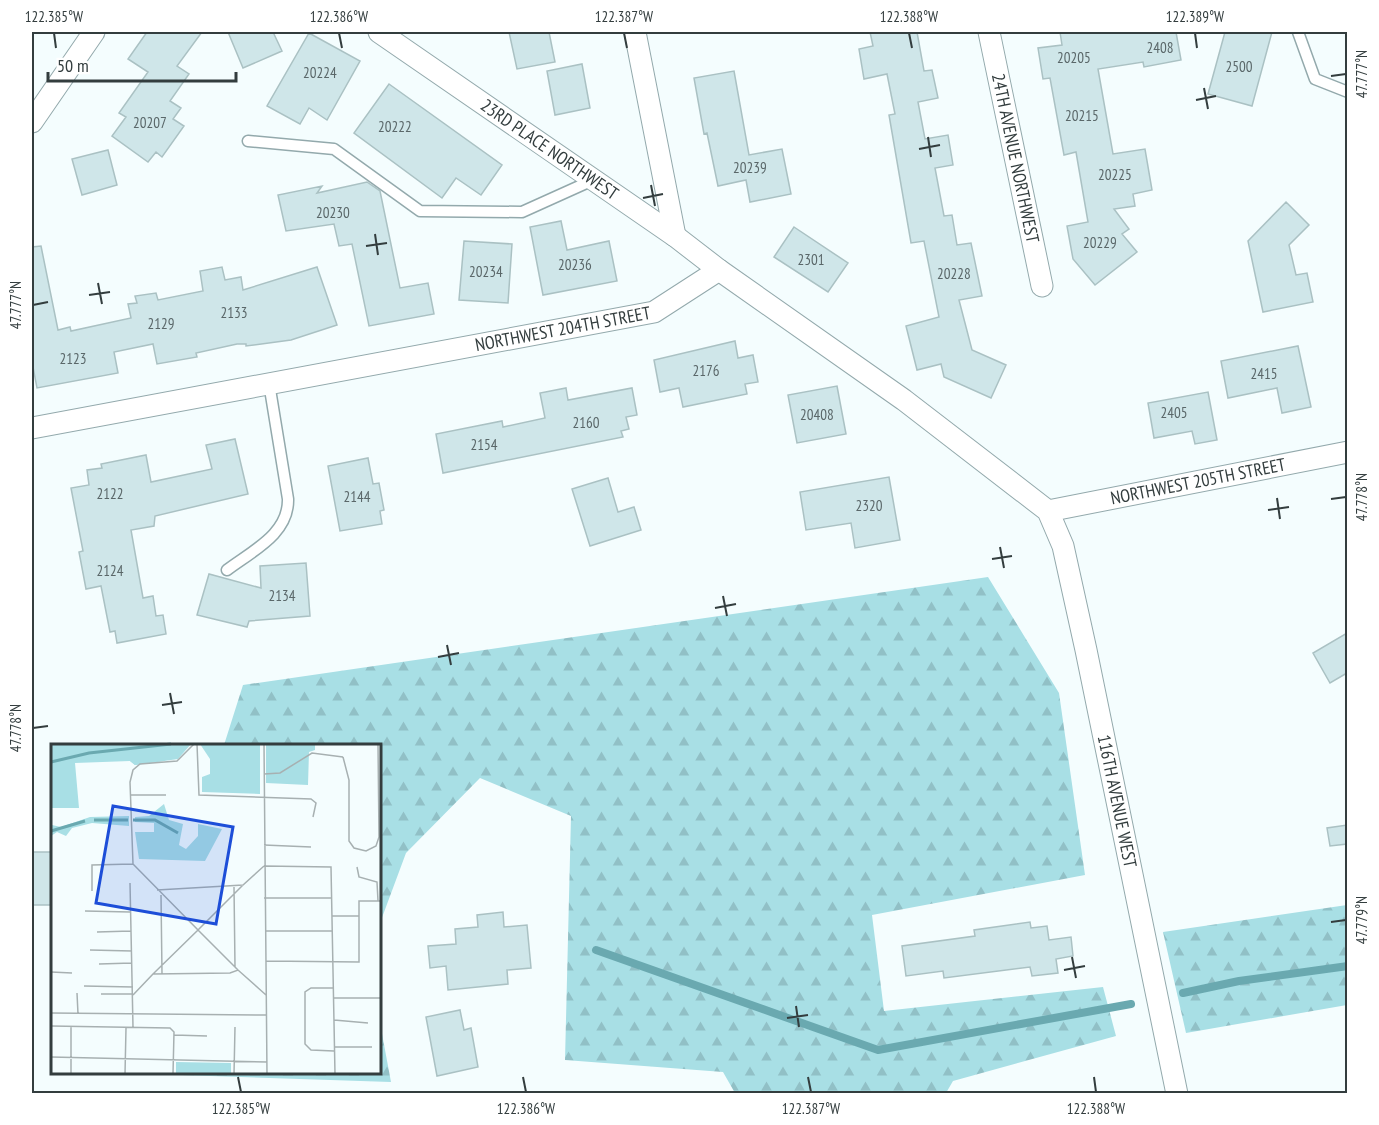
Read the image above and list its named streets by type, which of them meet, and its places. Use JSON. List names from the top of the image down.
{
  "streets": {
    "street": [
      "23RD PLACE NORTHWEST",
      "24TH AVENUE NORTHWEST",
      "NORTHWEST 204TH STREET",
      "NORTHWEST 205TH STREET",
      "116TH AVENUE WEST"
    ]
  },
  "crossings": [
    ["23RD PLACE NORTHWEST", "NORTHWEST 204TH STREET"],
    ["NORTHWEST 205TH STREET", "116TH AVENUE WEST"]
  ],
  "house_numbers": [
    "2408",
    "20205",
    "2500",
    "20224",
    "20215",
    "20207",
    "20222",
    "20239",
    "20225",
    "20230",
    "20229",
    "2301",
    "20236",
    "20234",
    "20228",
    "2133",
    "2129",
    "2123",
    "2176",
    "2415",
    "2405",
    "20408",
    "2160",
    "2154",
    "2122",
    "2144",
    "2320",
    "2124",
    "2134"
  ],
  "scale_bar": "50 m",
  "coordinates": [
    "122.385°W",
    "122.386°W",
    "122.387°W",
    "122.388°W",
    "122.389°W",
    "47.777°N",
    "47.778°N",
    "47.779°N"
  ]
}
